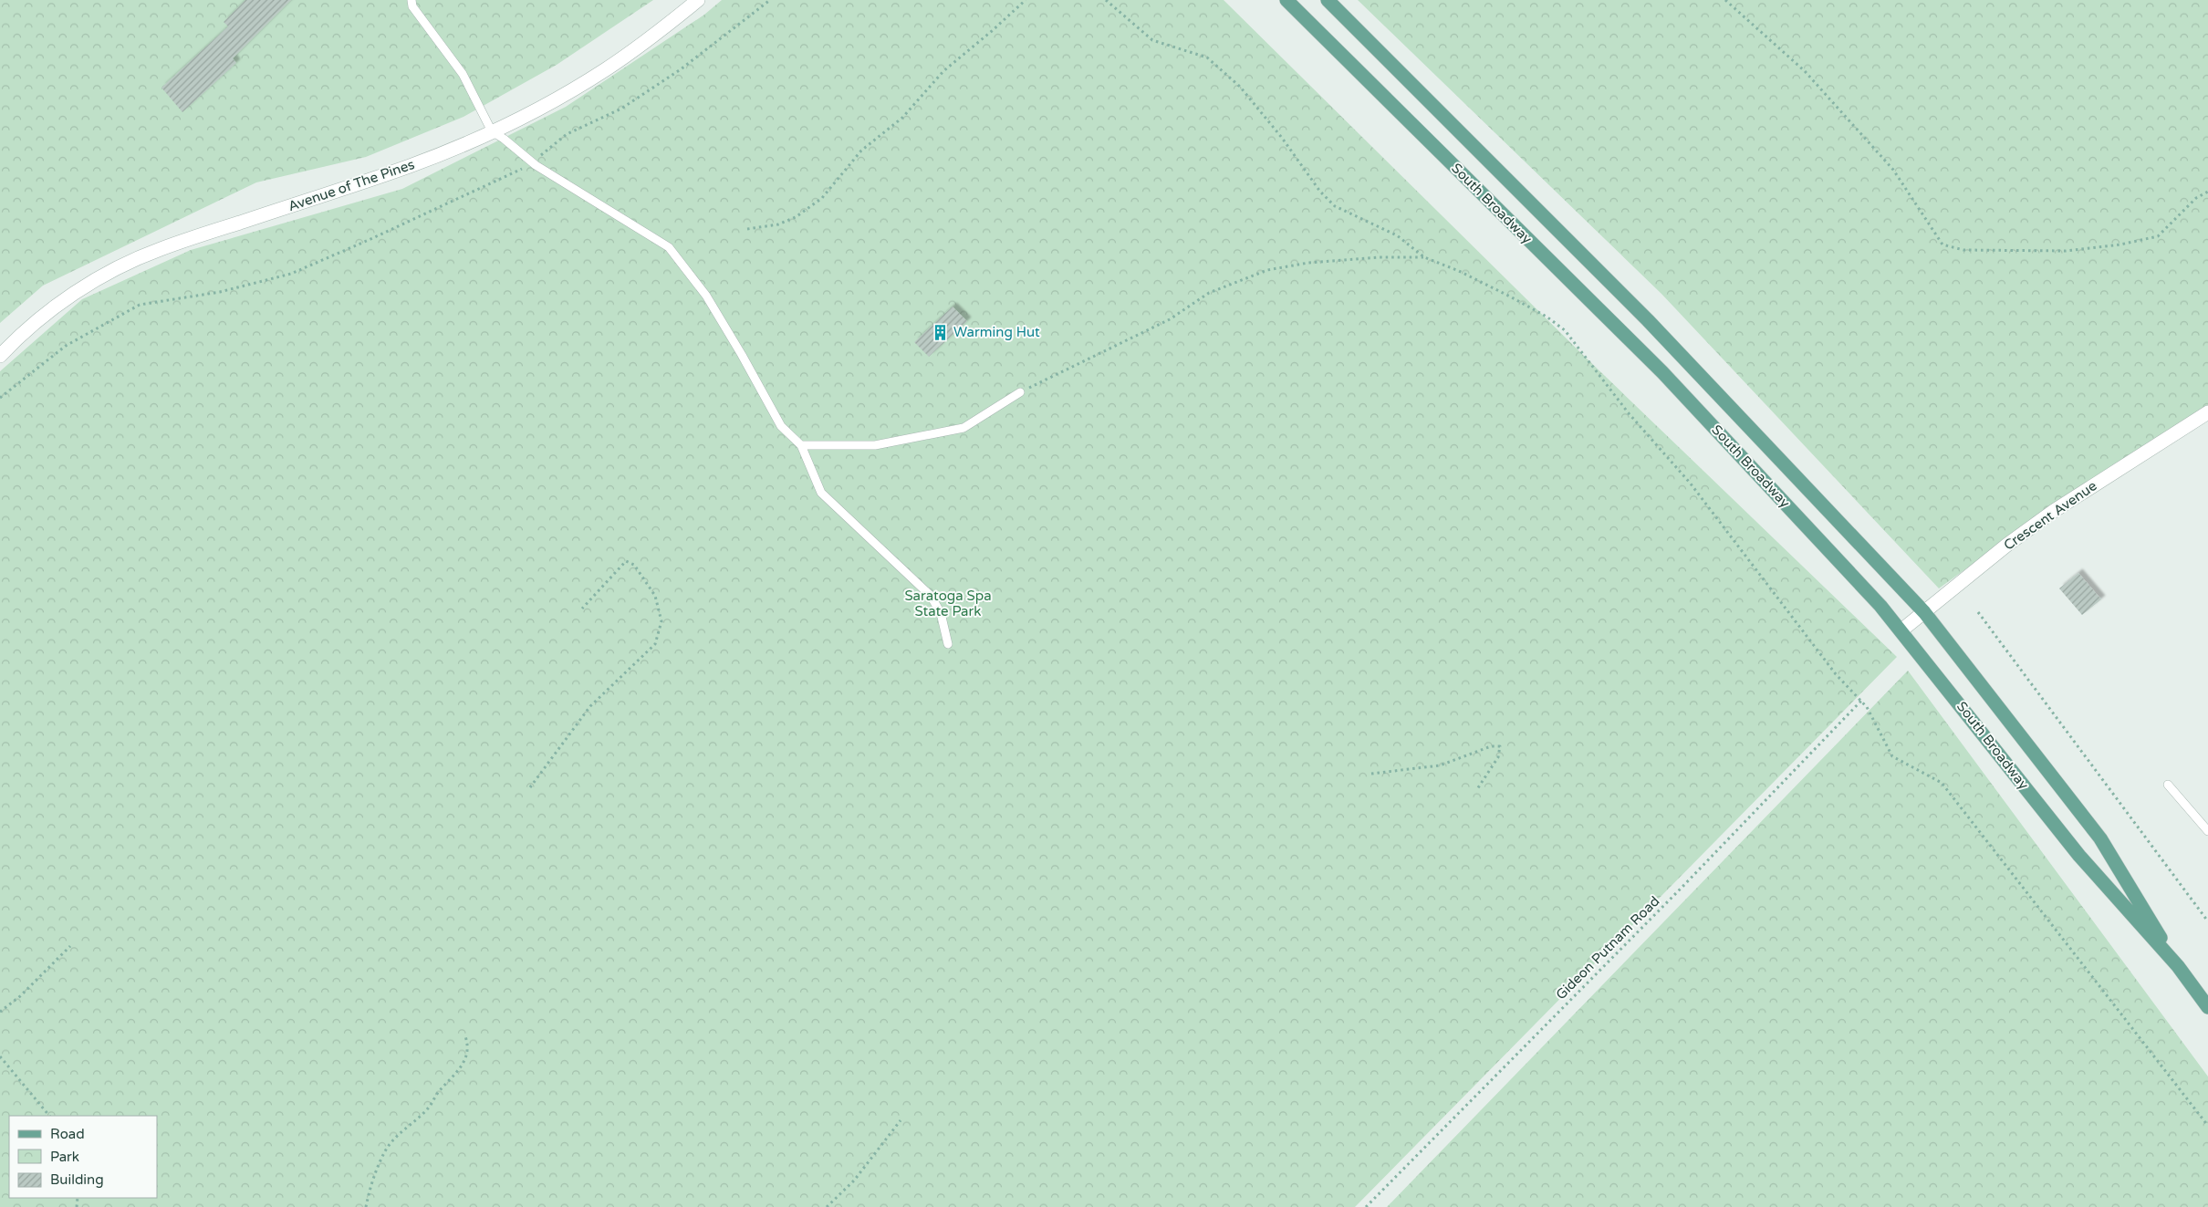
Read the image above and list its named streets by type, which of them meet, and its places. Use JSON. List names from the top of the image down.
{
  "streets": {
    "main road": ["South Broadway"],
    "street": ["Avenue of The Pines", "Crescent Avenue"],
    "path": ["Gideon Putnam Road"]
  },
  "crossings": [
    ["South Broadway", "Crescent Avenue"]
  ],
  "parks": ["Saratoga Spa State Park"],
  "places": {
    "building": ["Warming Hut"]
  },
  "legend": ["Road", "Park", "Building"]
}
